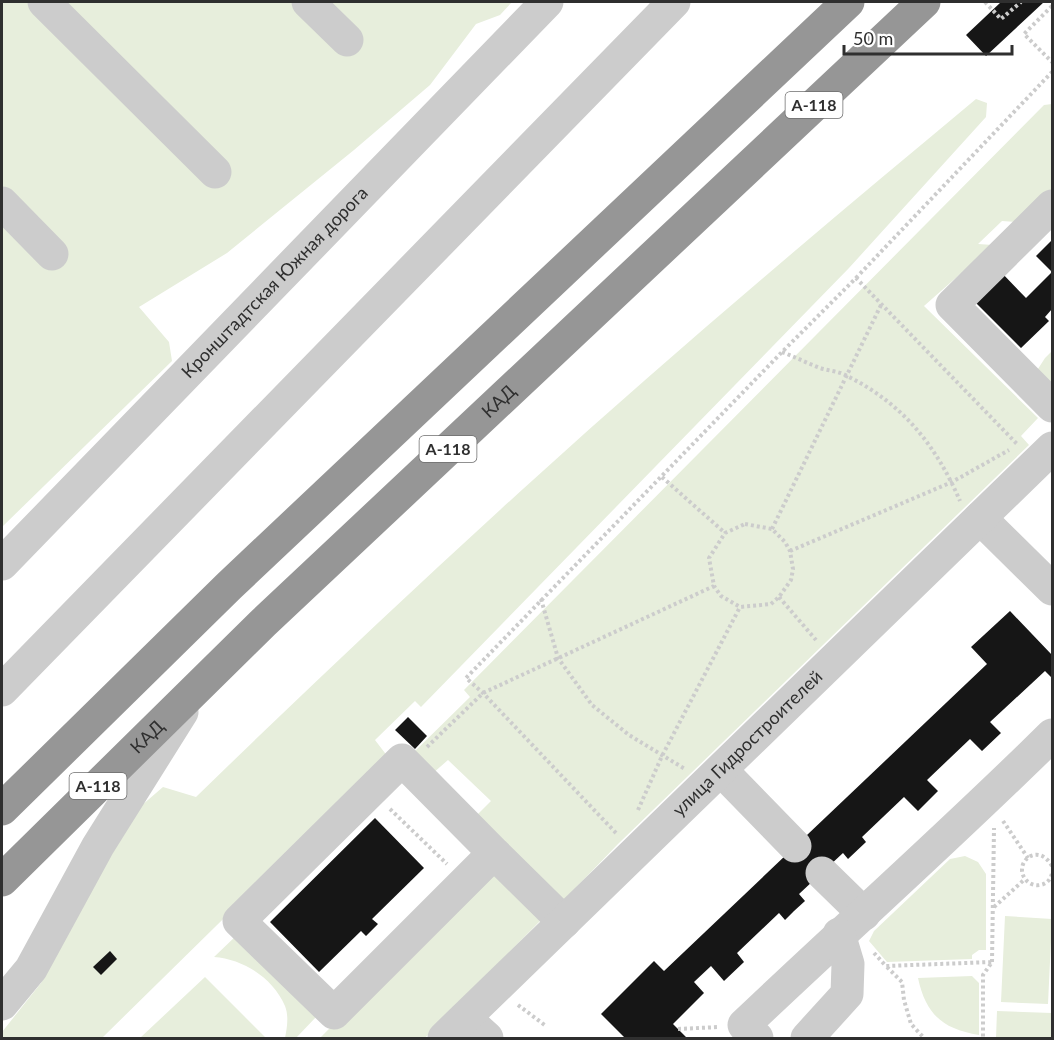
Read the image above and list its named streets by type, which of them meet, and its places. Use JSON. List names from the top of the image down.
{
  "streets": {
    "highway": ["А-118", "КАД"],
    "street": ["Кронштадтская Южная дорога", "улица Гидростроителей"]
  },
  "scale_bar": "50 m"
}
